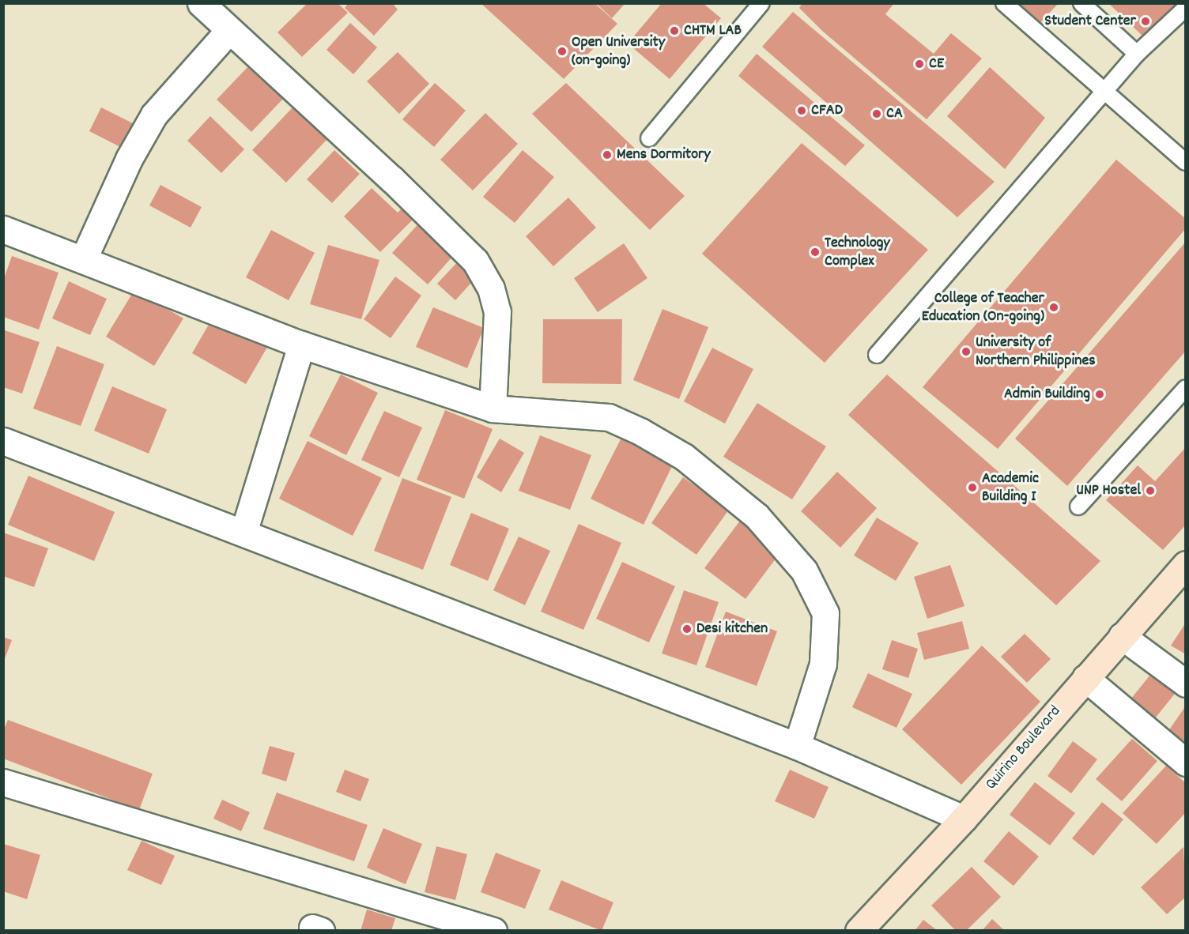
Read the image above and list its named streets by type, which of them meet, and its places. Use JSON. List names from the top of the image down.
{
  "streets": {
    "main road": ["Quirino Boulevard"]
  },
  "places": [
    "Student Center",
    "CHTM LAB",
    "Open University (on-going)",
    "CE",
    "CFAD",
    "CA",
    "Mens Dormitory",
    "Technology Complex",
    "College of Teacher Education (On-going)",
    "University of Northern Philippines",
    "Admin Building",
    "Academic Building I",
    "UNP Hostel",
    "Desi kitchen"
  ]
}
